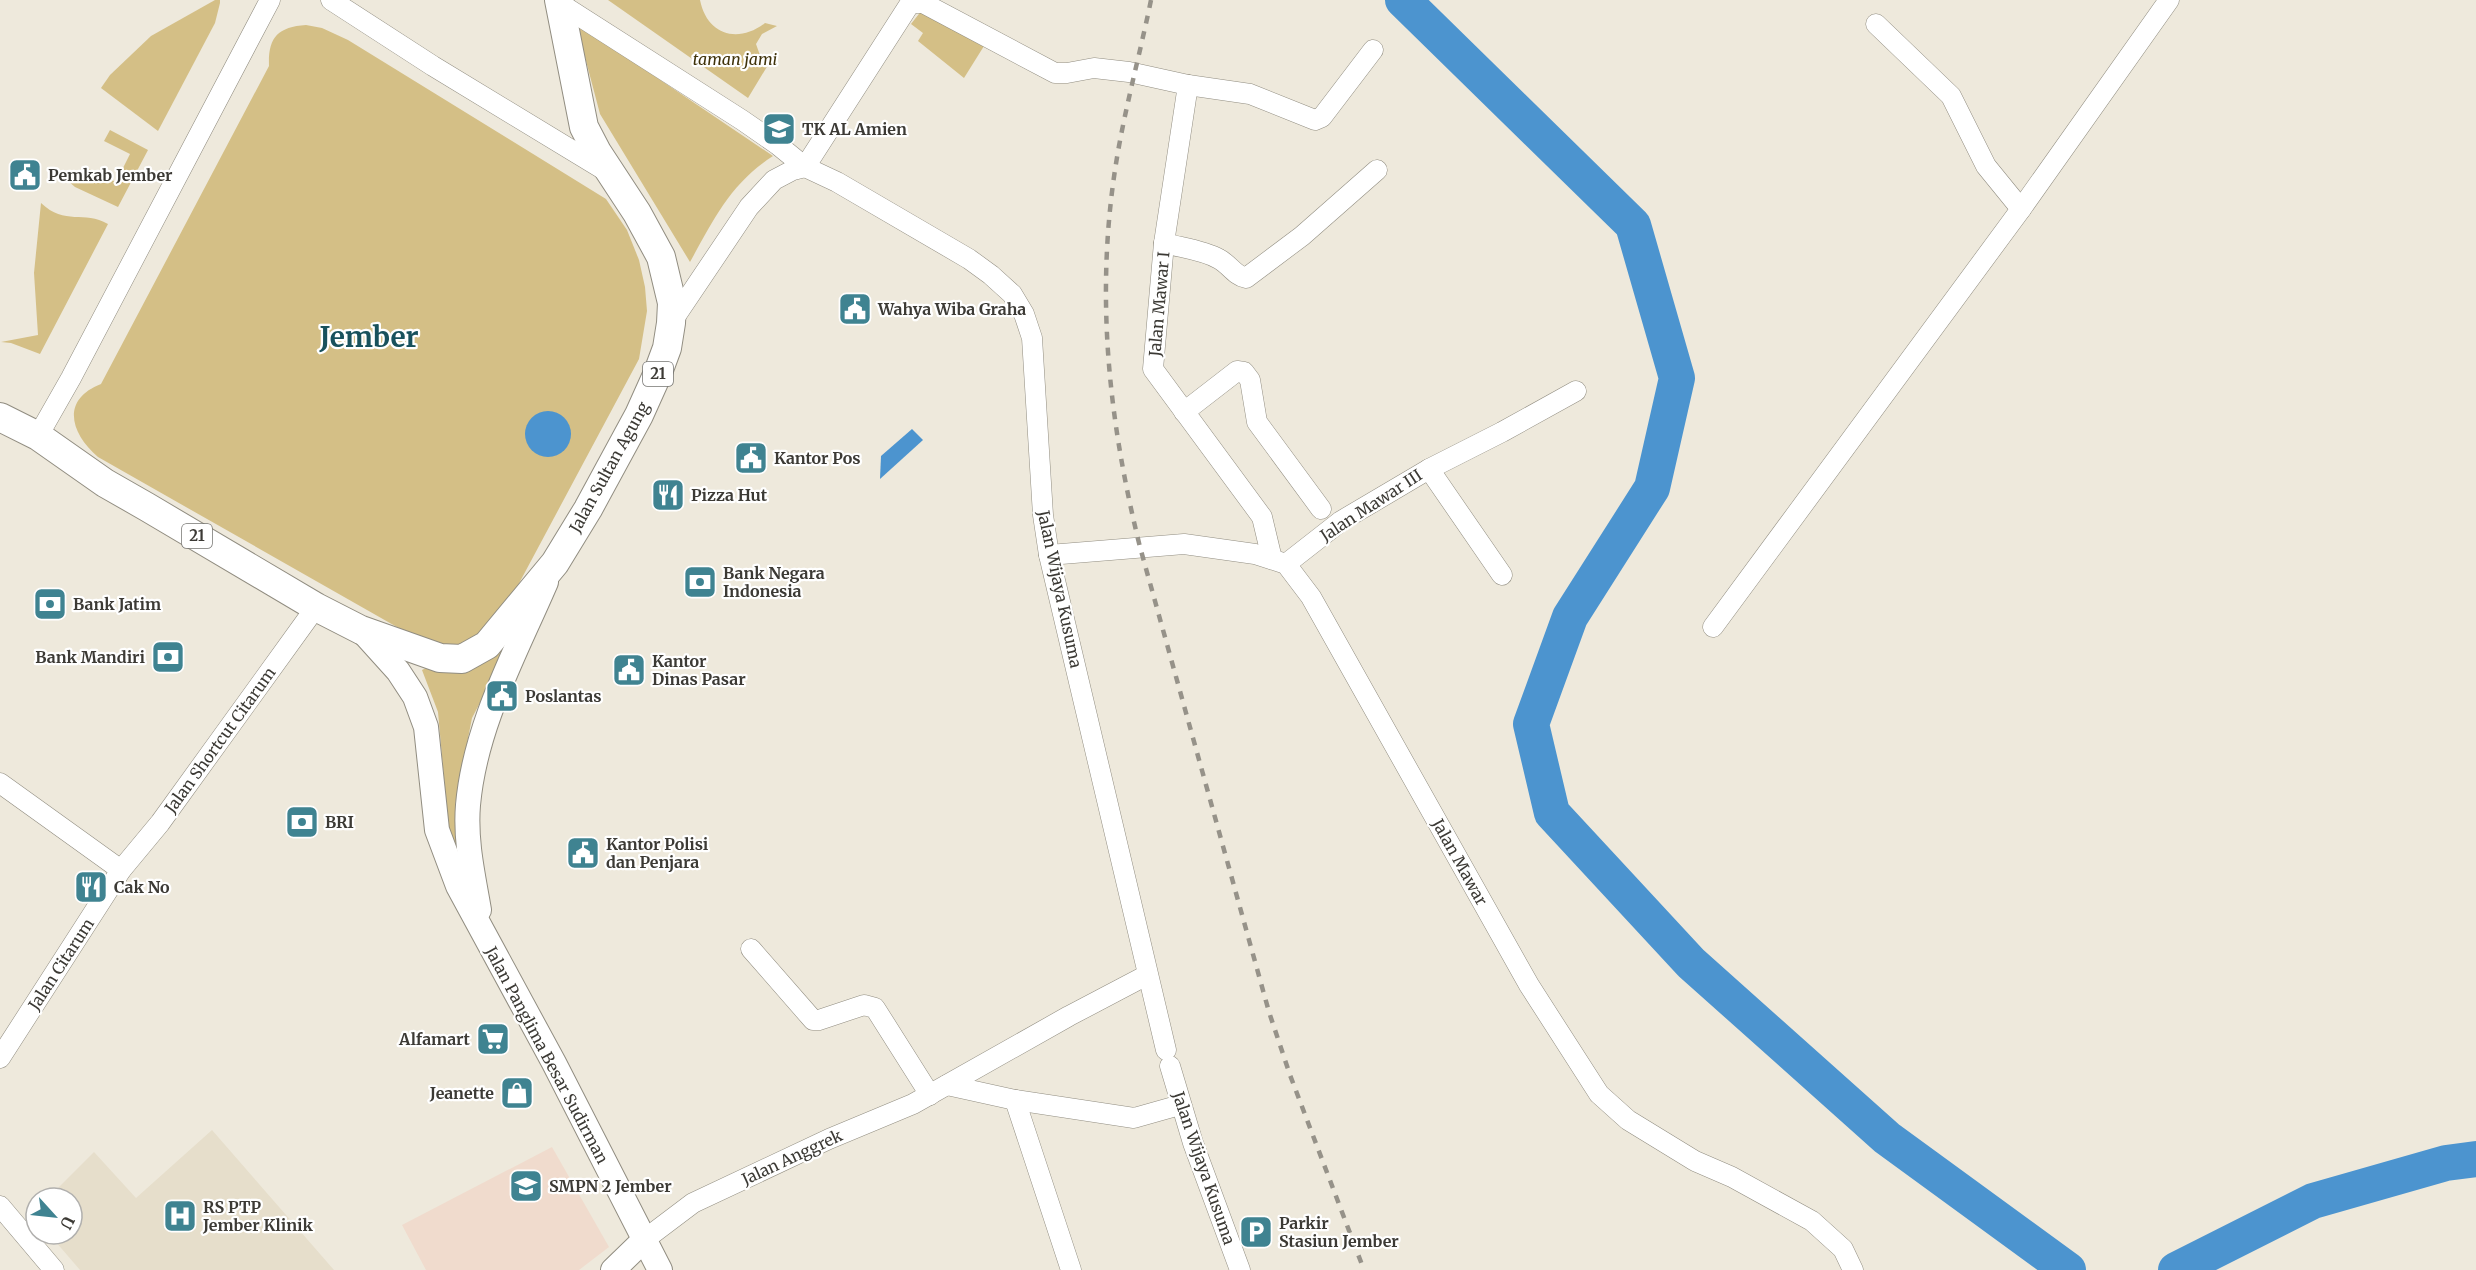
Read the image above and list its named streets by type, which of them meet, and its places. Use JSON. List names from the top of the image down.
{
  "streets": {
    "highway": ["21", "Jalan Sultan Agung"],
    "main road": ["Jalan Panglima Besar Sudirman"],
    "street": [
      "Jalan Mawar I",
      "Jalan Mawar III",
      "Jalan Wijaya Kusuma",
      "Jalan Shortcut Citarum",
      "Jalan Mawar",
      "Jalan Citarum",
      "Jalan Anggrek"
    ]
  },
  "crossings": [
    ["Jalan Mawar I", "Jalan Mawar III"],
    ["Jalan Mawar I", "Jalan Mawar"],
    ["21", "Jalan Sultan Agung"],
    ["21", "Jalan Shortcut Citarum"],
    ["21", "Jalan Panglima Besar Sudirman"],
    ["Jalan Sultan Agung", "Jalan Wijaya Kusuma"],
    ["Jalan Sultan Agung", "Jalan Panglima Besar Sudirman"],
    ["Jalan Mawar III", "Jalan Mawar"],
    ["Jalan Wijaya Kusuma", "Jalan Anggrek"],
    ["Jalan Shortcut Citarum", "Jalan Citarum"],
    ["Jalan Panglima Besar Sudirman", "Jalan Anggrek"]
  ],
  "districts": ["Jember"],
  "parks": ["taman jami"],
  "places": {
    "school or university": ["TK AL Amien", "SMPN 2 Jember"],
    "public building": [
      "Pemkab Jember",
      "Wahya Wiba Graha",
      "Kantor Pos",
      "Kantor Dinas Pasar",
      "Poslantas",
      "Kantor Polisi dan Penjara"
    ],
    "restaurant": ["Pizza Hut", "Cak No"],
    "bank": [
      "Bank Negara Indonesia",
      "Bank Jatim",
      "Bank Mandiri",
      "BRI"
    ],
    "supermarket": ["Alfamart"],
    "shop": ["Jeanette"],
    "hospital": ["RS PTP Jember Klinik"],
    "parking": ["Parkir Stasiun Jember"]
  },
  "north": "bottom right"
}
